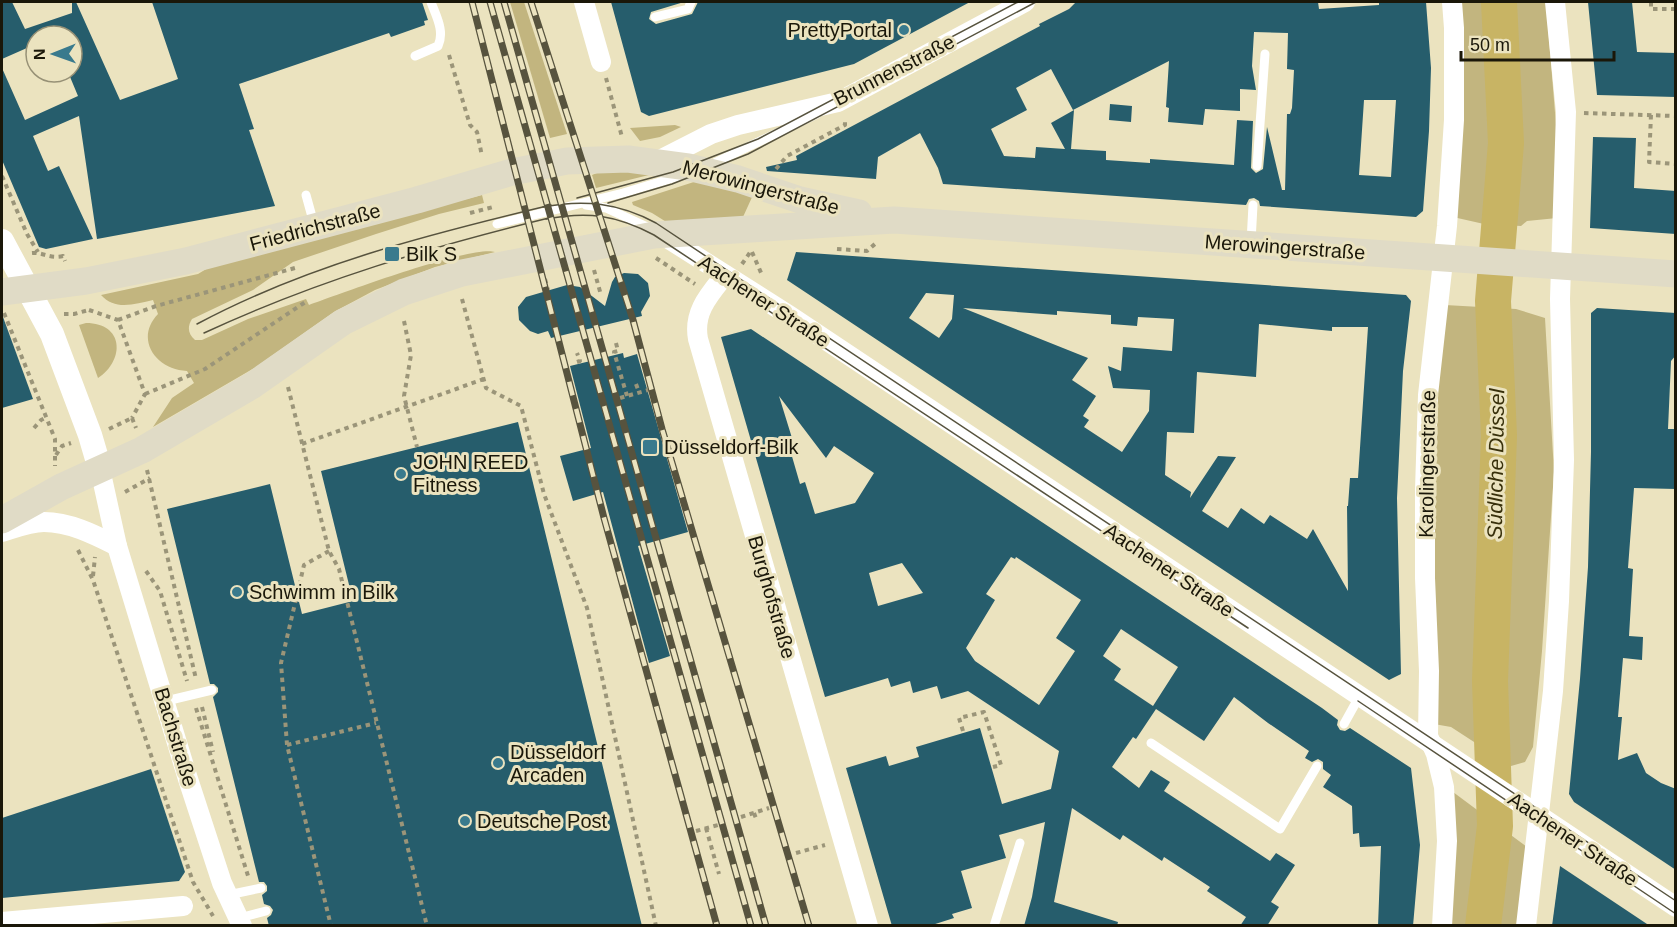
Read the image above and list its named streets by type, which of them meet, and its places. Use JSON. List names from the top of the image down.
{
  "streets": {
    "main road": ["Merowingerstraße", "Friedrichstraße"],
    "street": [
      "Brunnenstraße",
      "Aachener Straße",
      "Karolingerstraße",
      "Burghofstraße",
      "Bachstraße"
    ]
  },
  "crossings": [
    ["Brunnenstraße", "Merowingerstraße"],
    ["Merowingerstraße", "Friedrichstraße"],
    ["Merowingerstraße", "Aachener Straße"],
    ["Merowingerstraße", "Karolingerstraße"],
    ["Friedrichstraße", "Bachstraße"],
    ["Aachener Straße", "Karolingerstraße"],
    ["Aachener Straße", "Burghofstraße"]
  ],
  "water": ["Südliche Düssel"],
  "places": {
    "other": [
      "PrettyPortal",
      "JOHN REED Fitness",
      "Schwimm in Bilk",
      "Düsseldorf Arcaden",
      "Deutsche Post"
    ],
    "transit": ["Bilk S", "Düsseldorf-Bilk"]
  },
  "scale_bar": "50 m",
  "north": "left"
}
